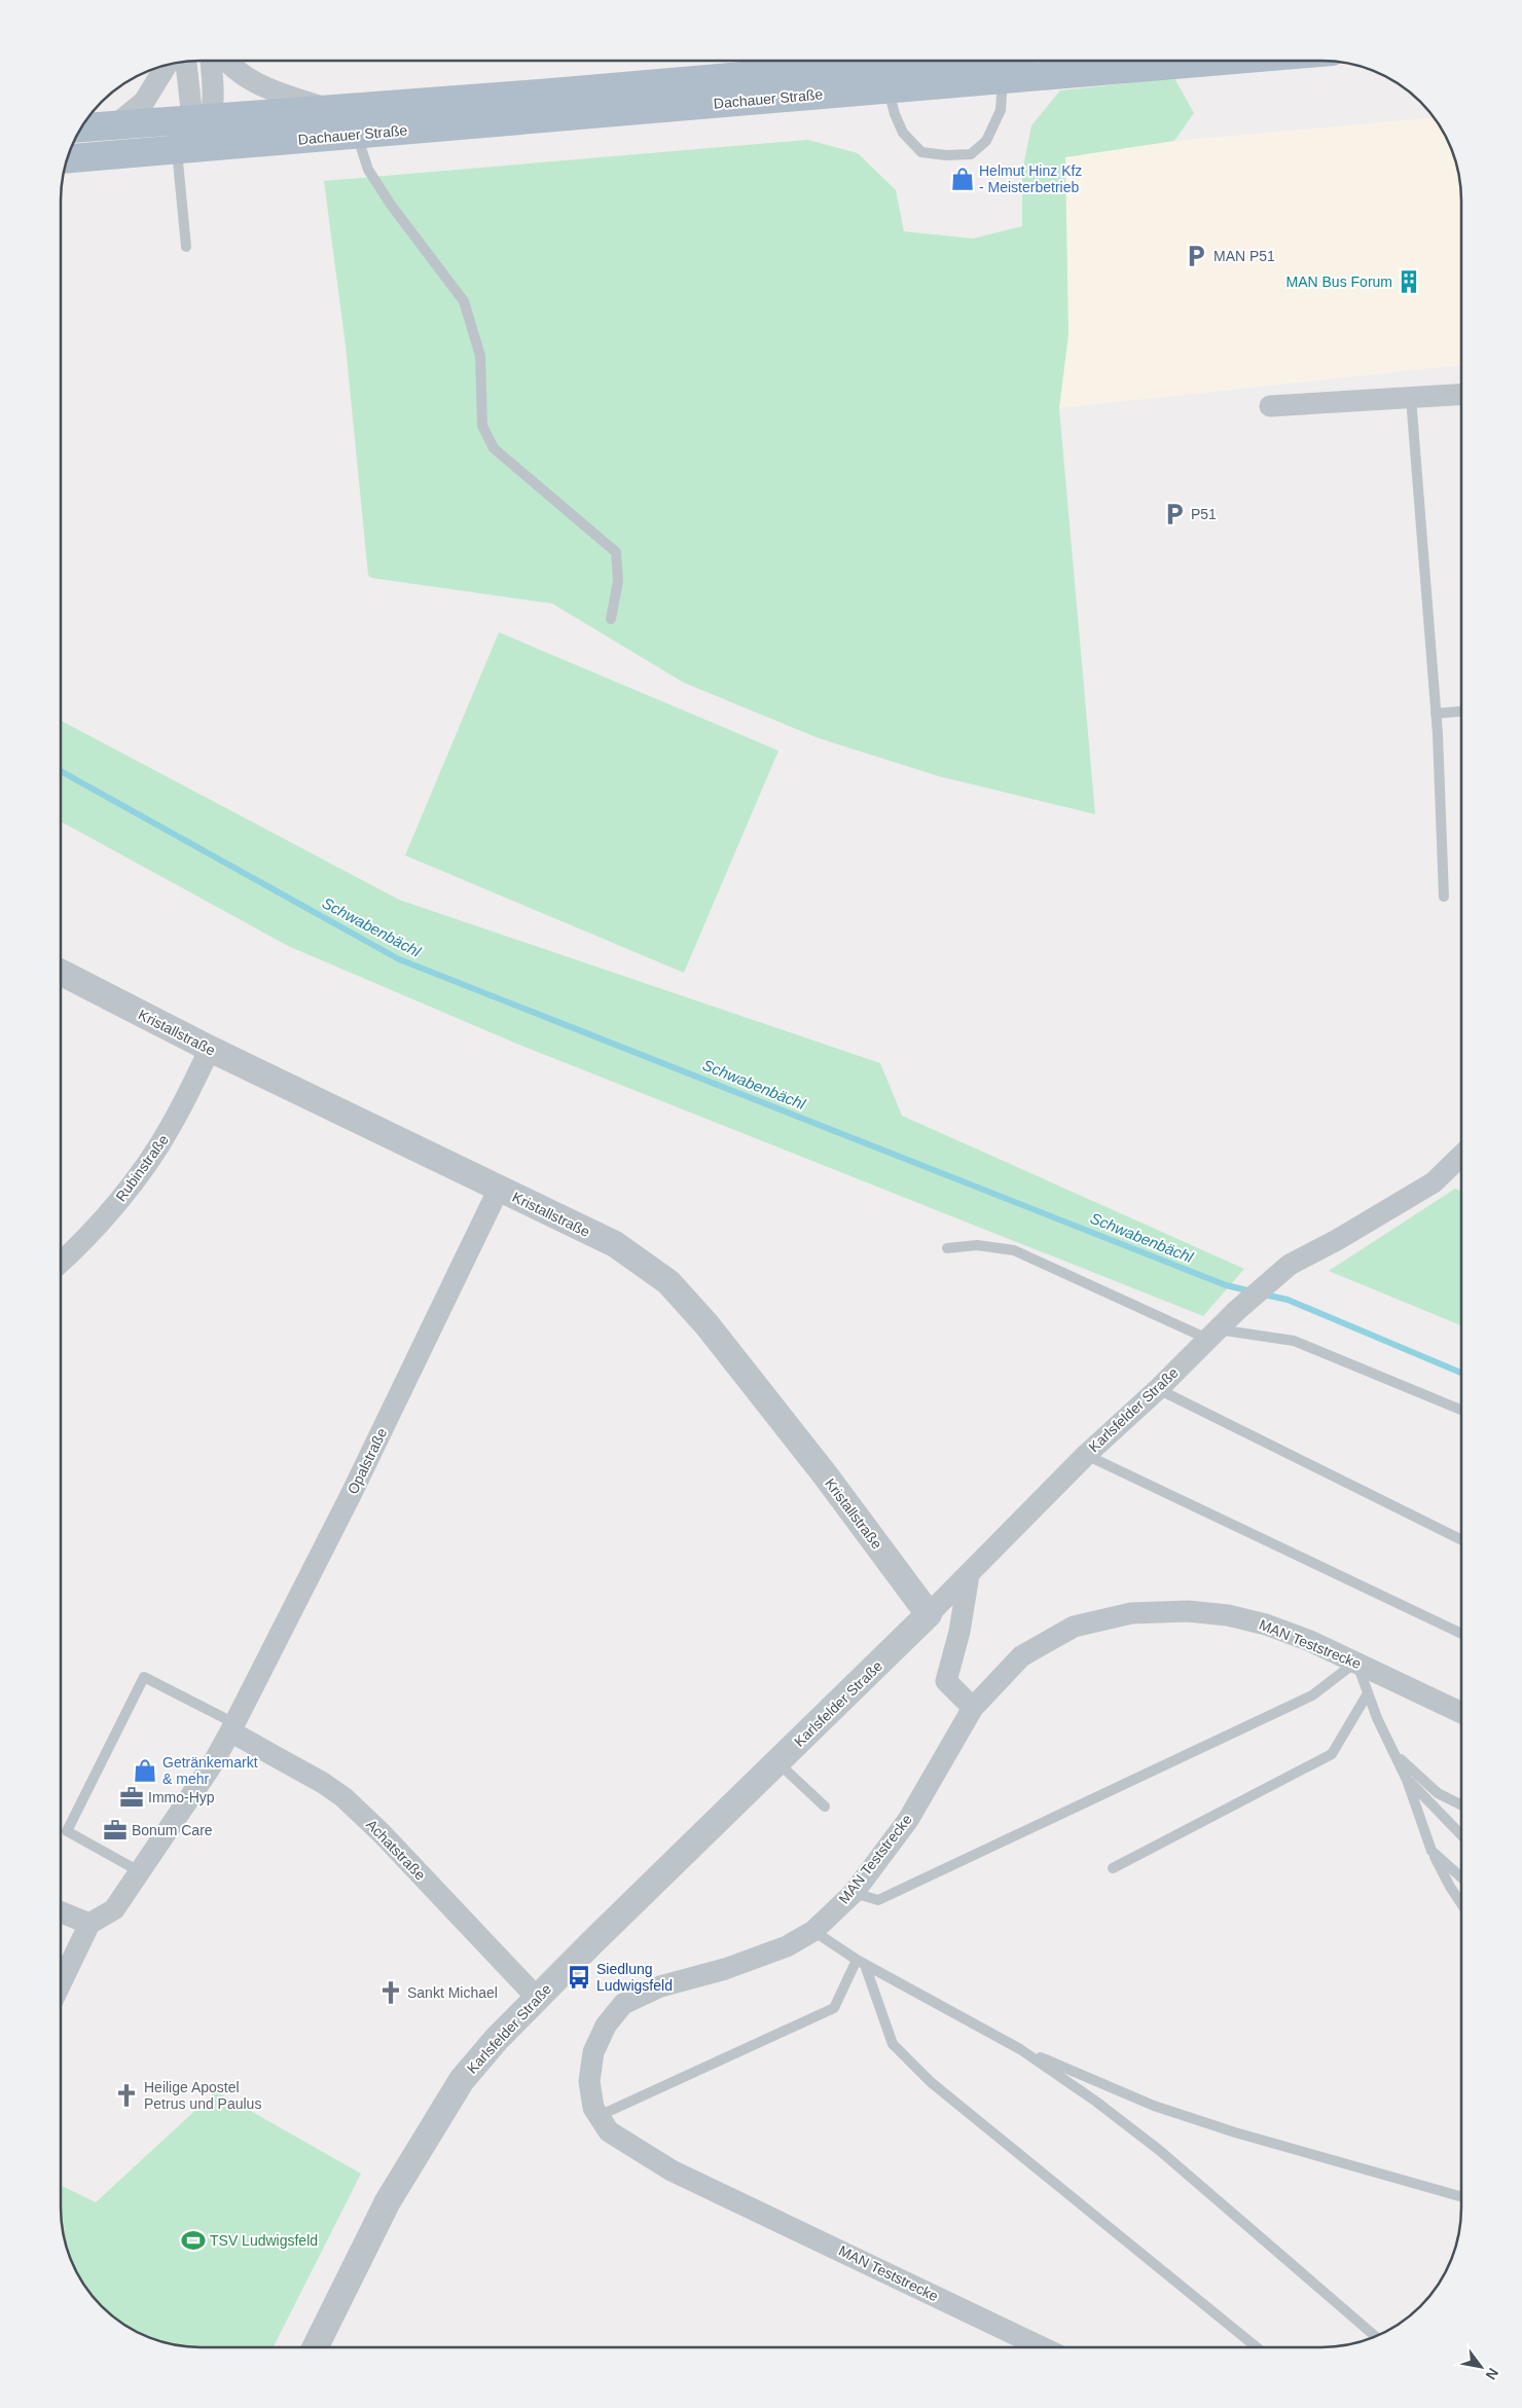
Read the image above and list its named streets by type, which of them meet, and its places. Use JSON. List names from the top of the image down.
{
  "streets": {
    "main road": ["Dachauer Straße"],
    "street": [
      "Kristallstraße",
      "Rubinstraße",
      "Karlsfelder Straße",
      "Opalstraße",
      "MAN Teststrecke",
      "Achatstraße"
    ]
  },
  "crossings": [
    ["Kristallstraße", "Rubinstraße"],
    ["Kristallstraße", "Karlsfelder Straße"],
    ["Kristallstraße", "Opalstraße"],
    ["Karlsfelder Straße", "Achatstraße"],
    ["Opalstraße", "Achatstraße"]
  ],
  "water": ["Schwabenbächl"],
  "places": {
    "shop": ["Helmut Hinz Kfz - Meisterbetrieb", "Getränkemarkt & mehr"],
    "parking": ["MAN P51", "P51"],
    "building": ["MAN Bus Forum"],
    "office": ["Immo-Hyp", "Bonum Care"],
    "bus stop": ["Siedlung Ludwigsfeld"],
    "church": ["Sankt Michael", "Heilige Apostel Petrus und Paulus"],
    "sports": ["TSV Ludwigsfeld"]
  },
  "north": "bottom right"
}
